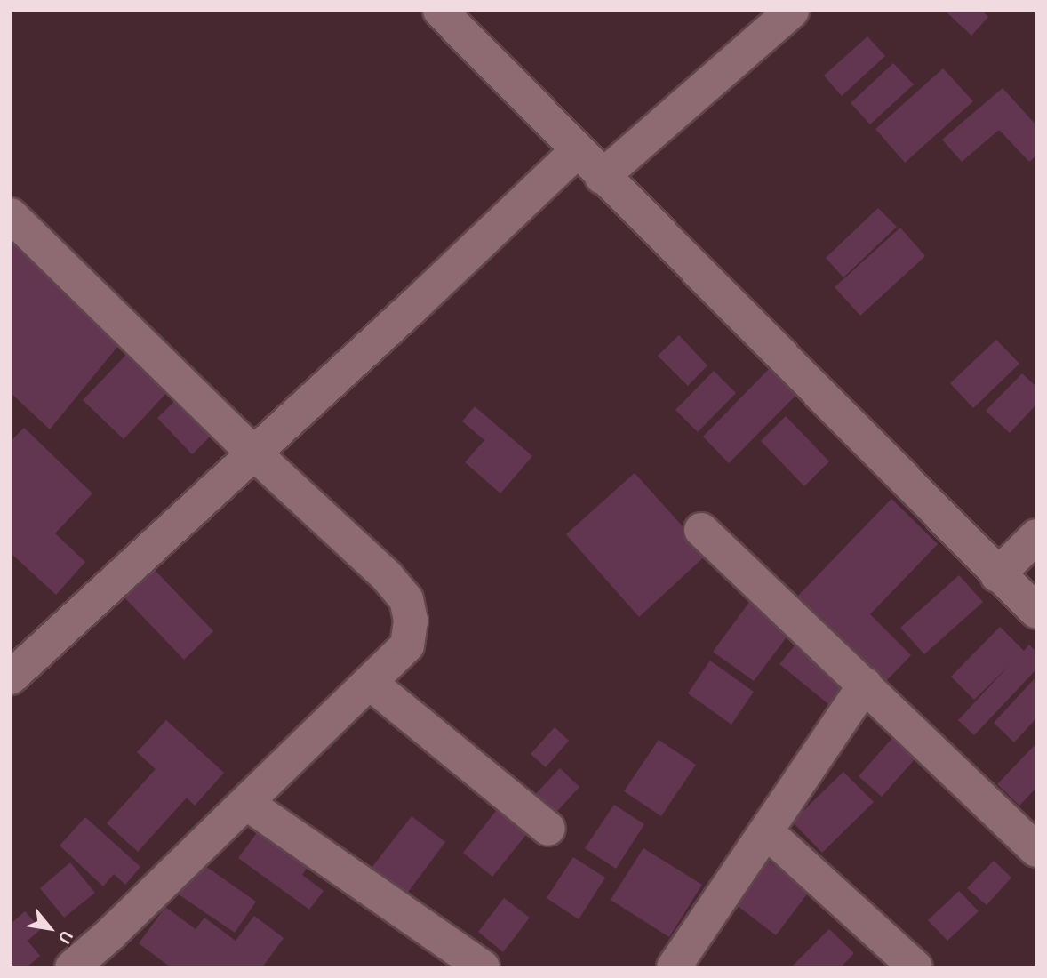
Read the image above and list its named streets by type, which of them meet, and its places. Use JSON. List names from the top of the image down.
{
  "north": "bottom right"
}
